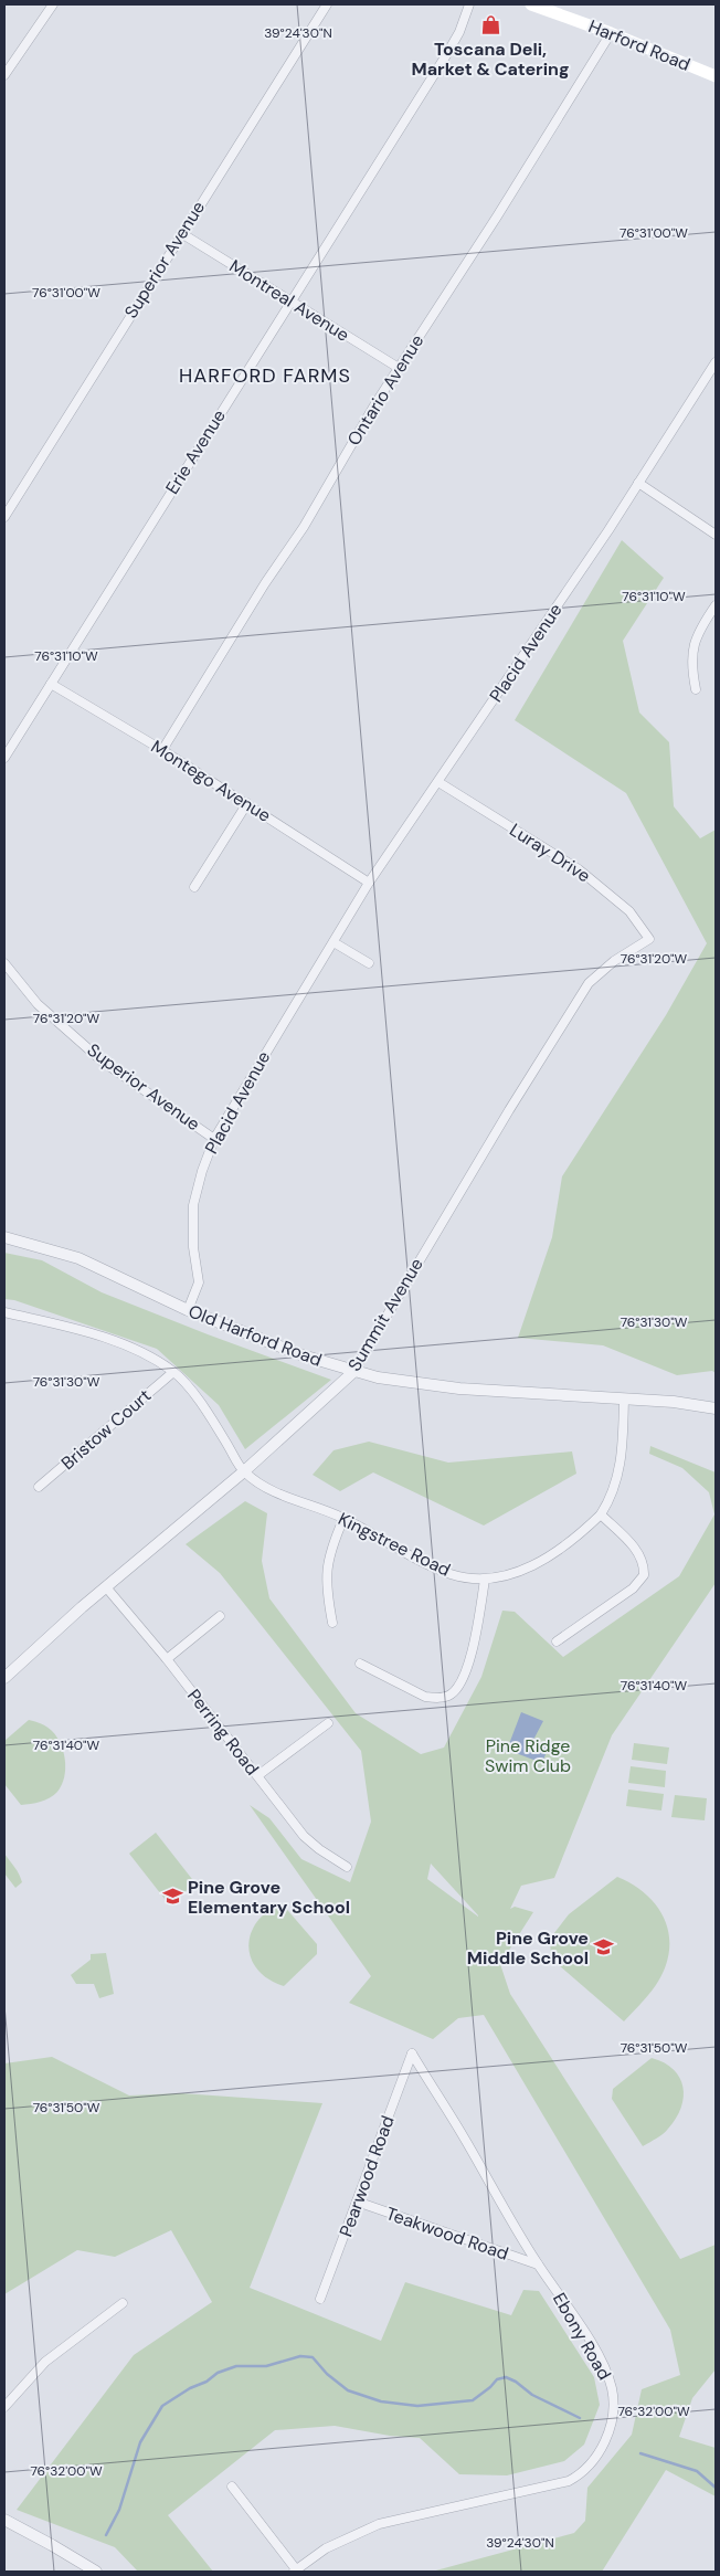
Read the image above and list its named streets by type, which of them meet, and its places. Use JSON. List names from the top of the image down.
{
  "streets": {
    "main road": ["Harford Road"],
    "street": [
      "Superior Avenue",
      "Montreal Avenue",
      "Ontario Avenue",
      "Erie Avenue",
      "Placid Avenue",
      "Montego Avenue",
      "Luray Drive",
      "Summit Avenue",
      "Old Harford Road",
      "Bristow Court",
      "Kingstree Road",
      "Perring Road",
      "Pearwood Road",
      "Teakwood Road",
      "Ebony Road"
    ]
  },
  "crossings": [
    ["Harford Road", "Ontario Avenue"],
    ["Superior Avenue", "Montreal Avenue"],
    ["Superior Avenue", "Placid Avenue"],
    ["Montreal Avenue", "Ontario Avenue"],
    ["Montreal Avenue", "Erie Avenue"],
    ["Ontario Avenue", "Montego Avenue"],
    ["Erie Avenue", "Montego Avenue"],
    ["Placid Avenue", "Montego Avenue"],
    ["Placid Avenue", "Luray Drive"],
    ["Placid Avenue", "Old Harford Road"],
    ["Luray Drive", "Summit Avenue"],
    ["Summit Avenue", "Old Harford Road"],
    ["Summit Avenue", "Kingstree Road"],
    ["Summit Avenue", "Perring Road"],
    ["Old Harford Road", "Kingstree Road"],
    ["Pearwood Road", "Teakwood Road"],
    ["Pearwood Road", "Ebony Road"],
    ["Teakwood Road", "Ebony Road"]
  ],
  "districts": ["HARFORD FARMS"],
  "parks": ["Pine Ridge Swim Club"],
  "places": {
    "shop": ["Toscana Deli, Market & Catering"],
    "school or university": ["Pine Grove Elementary School", "Pine Grove Middle School"]
  },
  "coordinates": [
    "39°24'30\"N",
    "76°31'00\"W",
    "76°31'10\"W",
    "76°31'20\"W",
    "76°31'30\"W",
    "76°31'40\"W",
    "76°31'50\"W",
    "76°32'00\"W"
  ]
}
